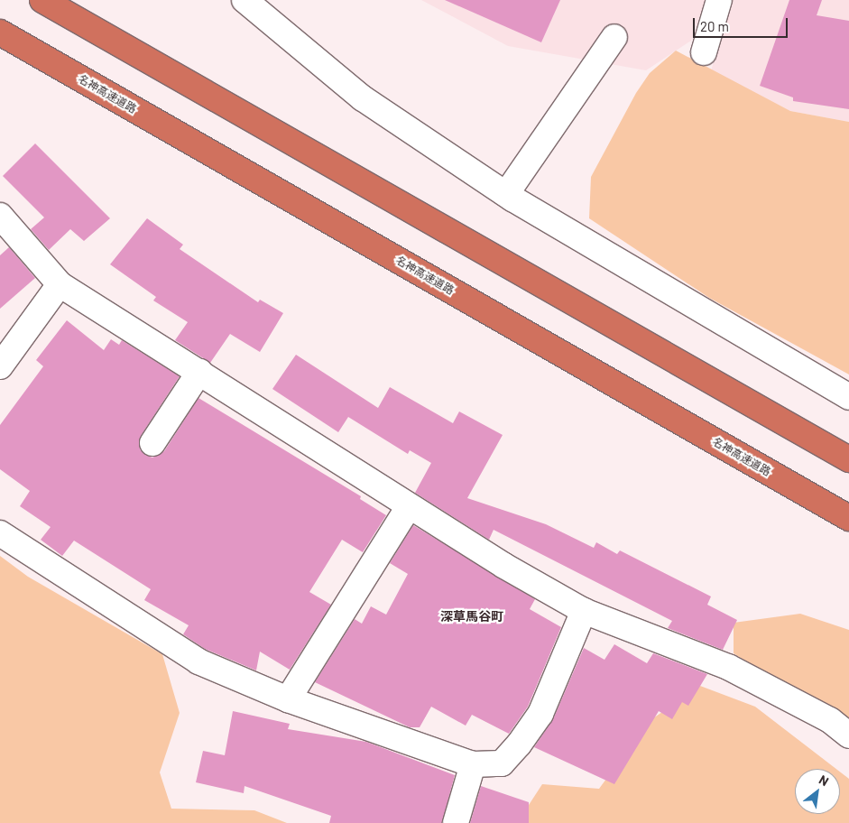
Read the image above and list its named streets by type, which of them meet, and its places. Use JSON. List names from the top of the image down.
{
  "streets": {
    "highway": ["名神高速道路"]
  },
  "districts": ["深草馬谷町"],
  "scale_bar": "20 m",
  "north": "top right"
}
